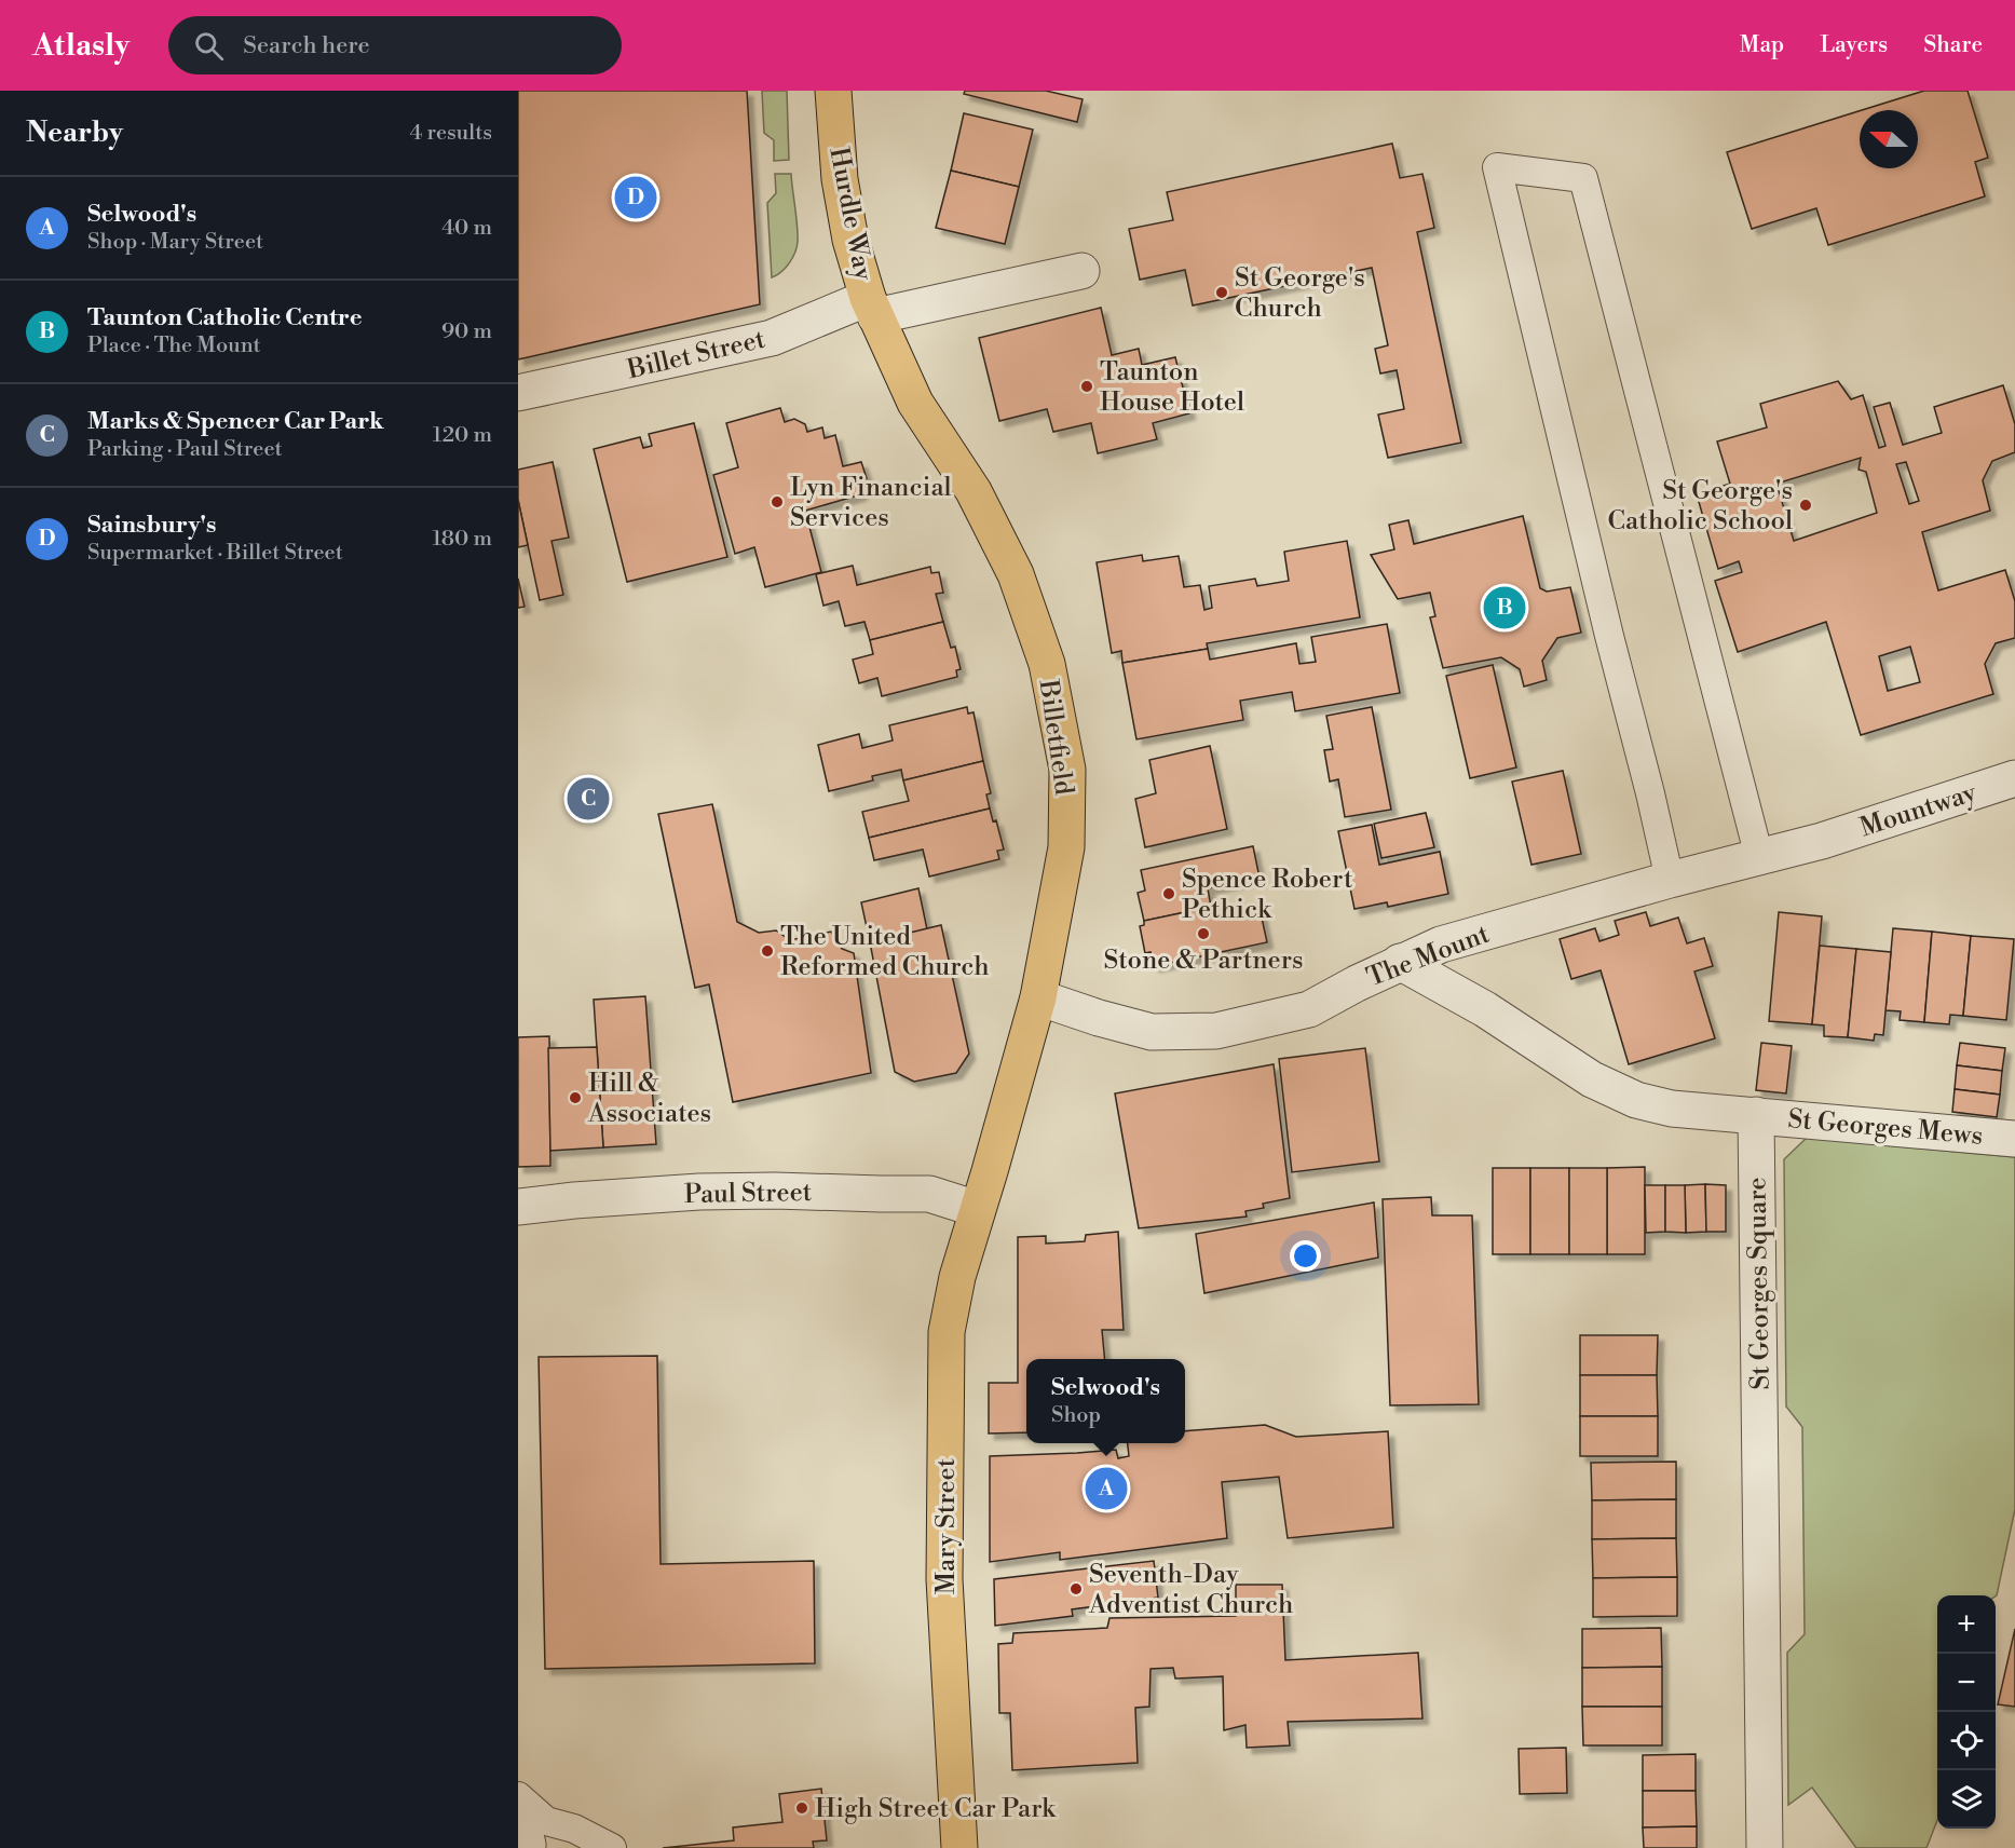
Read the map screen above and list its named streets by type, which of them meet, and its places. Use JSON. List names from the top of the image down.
{
  "streets": {
    "main road": ["Hurdle Way", "Billetfield", "Mary Street"],
    "street": [
      "Billet Street",
      "Mountway",
      "The Mount",
      "St Georges Mews",
      "Paul Street",
      "St Georges Square"
    ]
  },
  "crossings": [
    ["Hurdle Way", "Billet Street"],
    ["Hurdle Way", "Billetfield"],
    ["Billet Street", "Billetfield"],
    ["Billetfield", "The Mount"],
    ["Billetfield", "Paul Street"],
    ["Billetfield", "Mary Street"],
    ["Mountway", "The Mount"],
    ["St Georges Mews", "St Georges Square"],
    ["Paul Street", "Mary Street"]
  ],
  "places": [
    "St George's Church",
    "Taunton House Hotel",
    "Lyn Financial Services",
    "St George's Catholic School",
    "Spence Robert Pethick",
    "Stone & Partners",
    "The United Reformed Church",
    "Hill & Associates",
    "Seventh-Day Adventist Church",
    "High Street Car Park"
  ],
  "north": "left",
  "page": {
    "header": "Atlasly",
    "search": "Search here",
    "nav": ["Map", "Layers", "Share"],
    "heading": ["Nearby", "4 results"],
    "pins": [
      "D",
      "B",
      "C",
      "A"
    ],
    "list": [
      {
        "mark": "A",
        "name": "Selwood's",
        "note": "Shop · Mary Street",
        "value": "40 m"
      },
      {
        "mark": "B",
        "name": "Taunton Catholic Centre",
        "note": "Place · The Mount",
        "value": "90 m"
      },
      {
        "mark": "C",
        "name": "Marks & Spencer Car Park",
        "note": "Parking · Paul Street",
        "value": "120 m"
      },
      {
        "mark": "D",
        "name": "Sainsbury's",
        "note": "Supermarket · Billet Street",
        "value": "180 m"
      }
    ],
    "popup": ["Selwood's", "Shop"],
    "map_buttons": ["+", "−"]
  }
}
